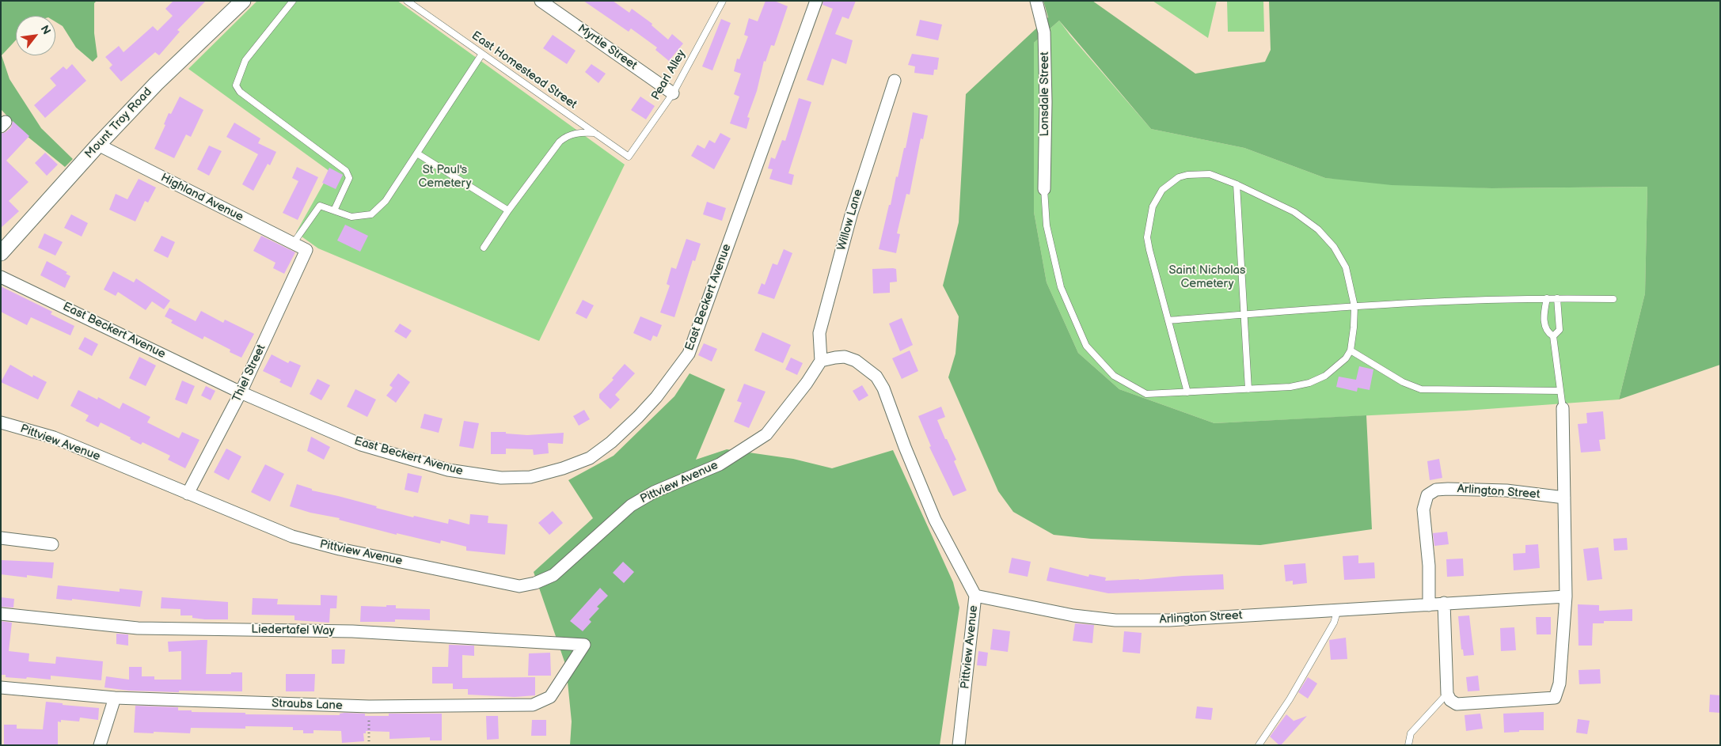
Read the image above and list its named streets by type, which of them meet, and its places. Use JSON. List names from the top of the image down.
{
  "streets": {
    "street": [
      "Myrtle Street",
      "Lonsdale Street",
      "Mount Troy Road",
      "Highland Avenue",
      "Willow Lane",
      "East Beckert Avenue",
      "Thiel Street",
      "Pittview Avenue",
      "Arlington Street",
      "Liedertafel Way",
      "Straubs Lane"
    ],
    "lane": ["East Homestead Street", "Pearl Alley"]
  },
  "crossings": [
    ["Myrtle Street", "Pearl Alley"],
    ["East Homestead Street", "Pearl Alley"],
    ["Mount Troy Road", "Highland Avenue"],
    ["Highland Avenue", "Thiel Street"],
    ["Willow Lane", "Pittview Avenue"],
    ["East Beckert Avenue", "Thiel Street"],
    ["Thiel Street", "Pittview Avenue"],
    ["Pittview Avenue", "Arlington Street"],
    ["Liedertafel Way", "Straubs Lane"]
  ],
  "parks": ["St Paul's Cemetery", "Saint Nicholas Cemetery"],
  "north": "top right"
}
